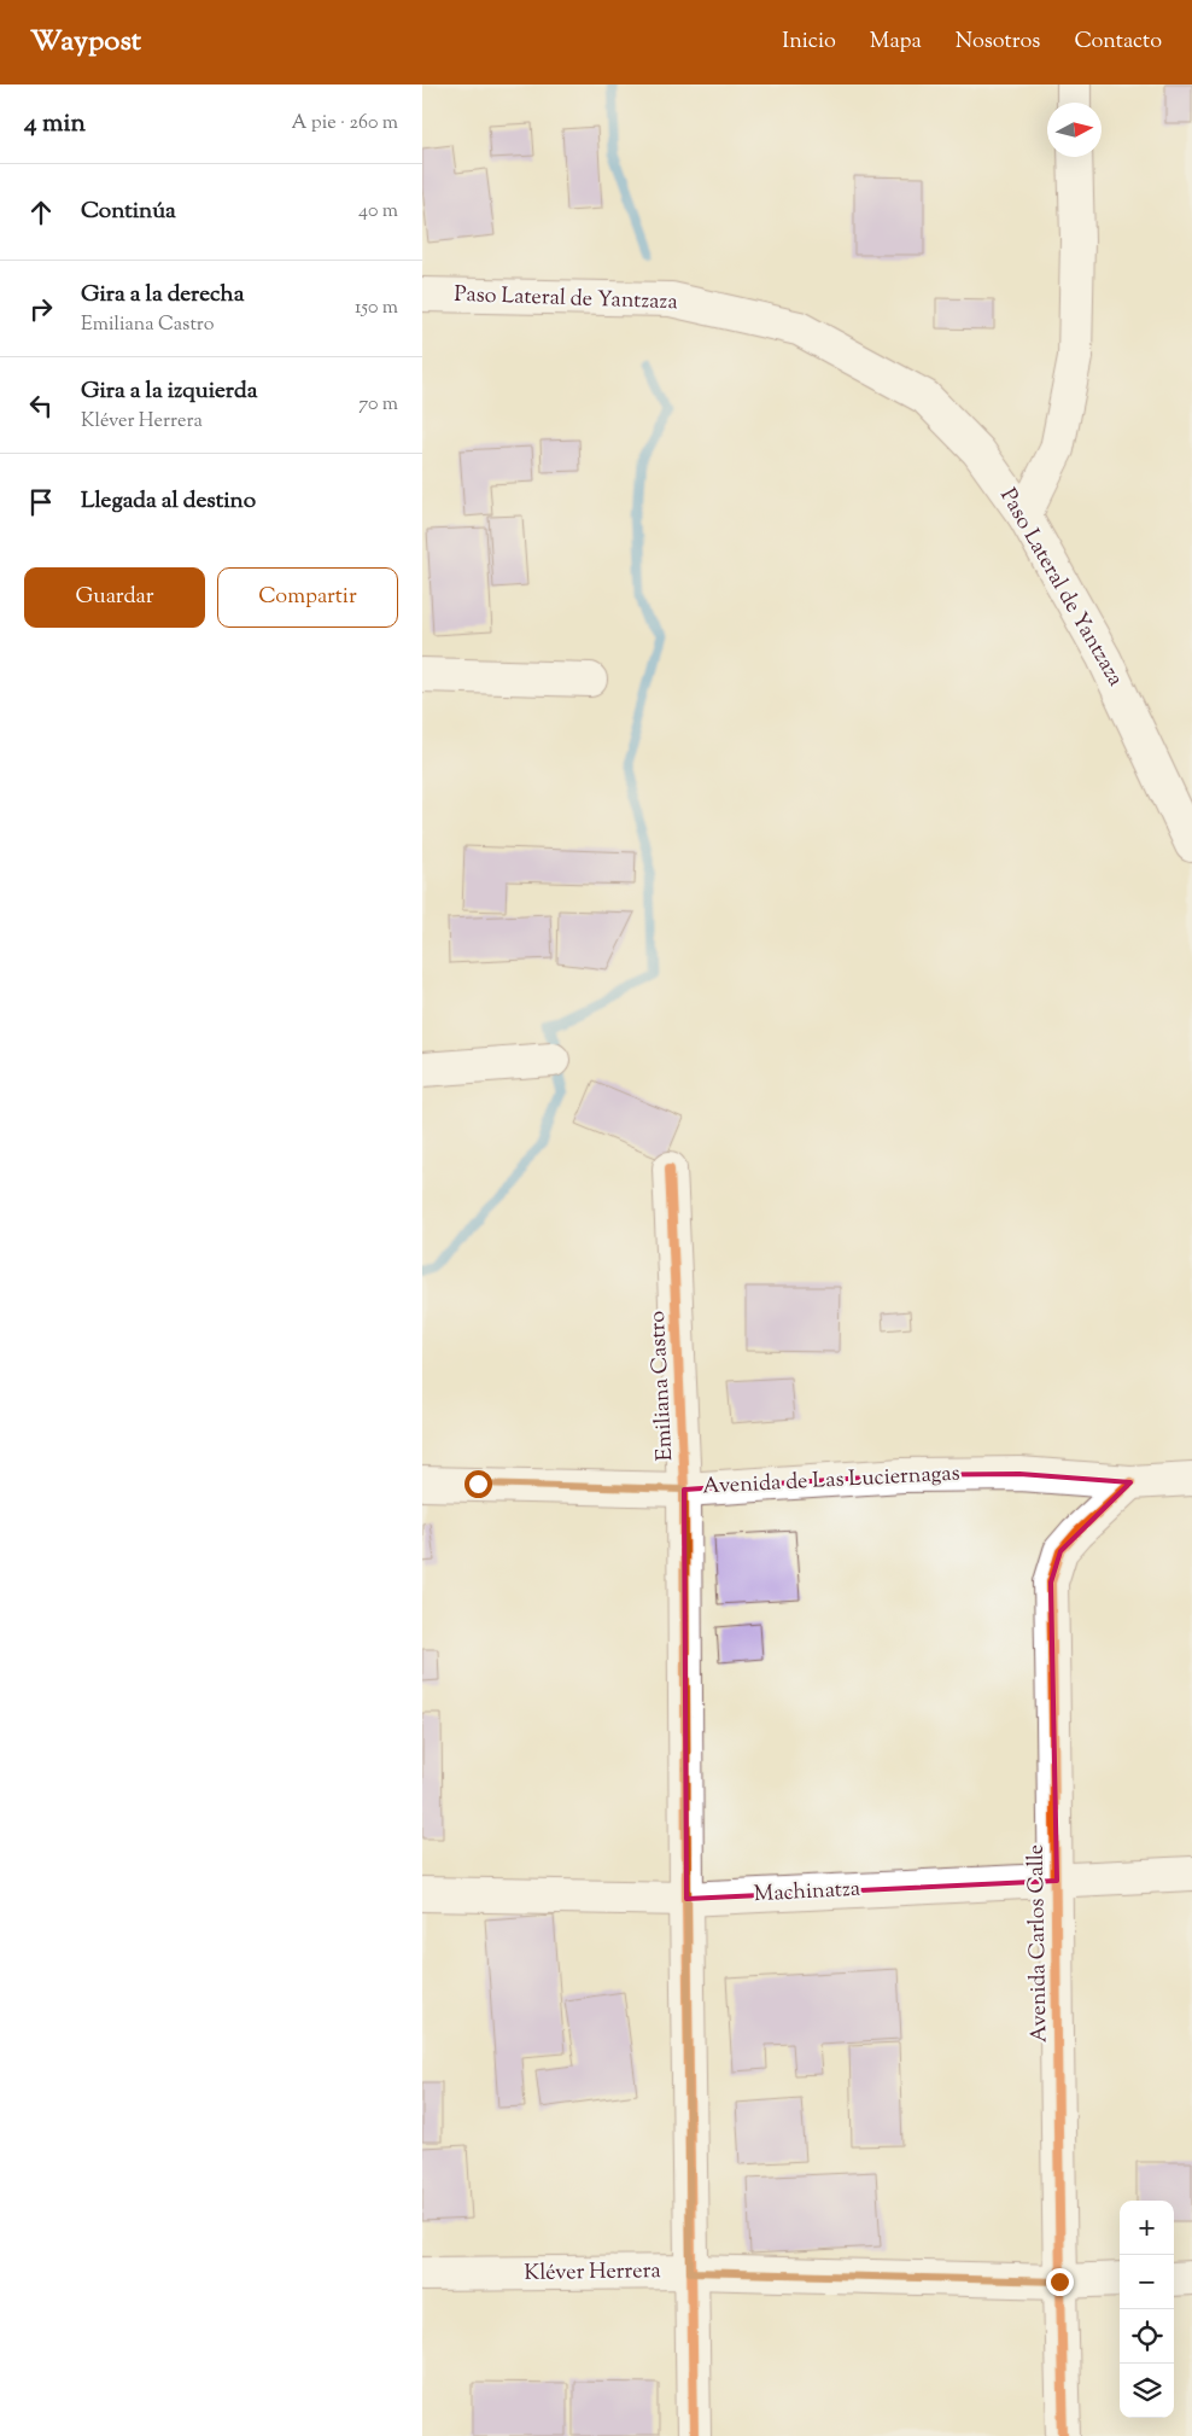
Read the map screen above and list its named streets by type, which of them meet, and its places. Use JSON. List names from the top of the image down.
{
  "streets": {
    "main road": [
      "Paso Lateral de Yantzaza",
      "Emiliana Castro",
      "Avenida de Las Luciernagas",
      "Machinatza",
      "Avenida Carlos Calle",
      "Kléver Herrera"
    ]
  },
  "crossings": [
    ["Emiliana Castro", "Avenida de Las Luciernagas"],
    ["Emiliana Castro", "Machinatza"],
    ["Emiliana Castro", "Kléver Herrera"],
    ["Avenida de Las Luciernagas", "Avenida Carlos Calle"],
    ["Machinatza", "Avenida Carlos Calle"],
    ["Avenida Carlos Calle", "Kléver Herrera"]
  ],
  "north": "right",
  "page": {
    "header": "Waypost",
    "nav": [
      "Inicio",
      "Mapa",
      "Nosotros",
      "Contacto"
    ],
    "heading": ["4 min", "A pie · 260 m"],
    "list": [
      ["Continúa", "40 m"],
      ["Gira a la derecha", "Emiliana Castro", "150 m"],
      ["Gira a la izquierda", "Kléver Herrera", "70 m"],
      "Llegada al destino"
    ],
    "buttons": ["Guardar", "Compartir"],
    "map_buttons": ["+", "−"]
  }
}
